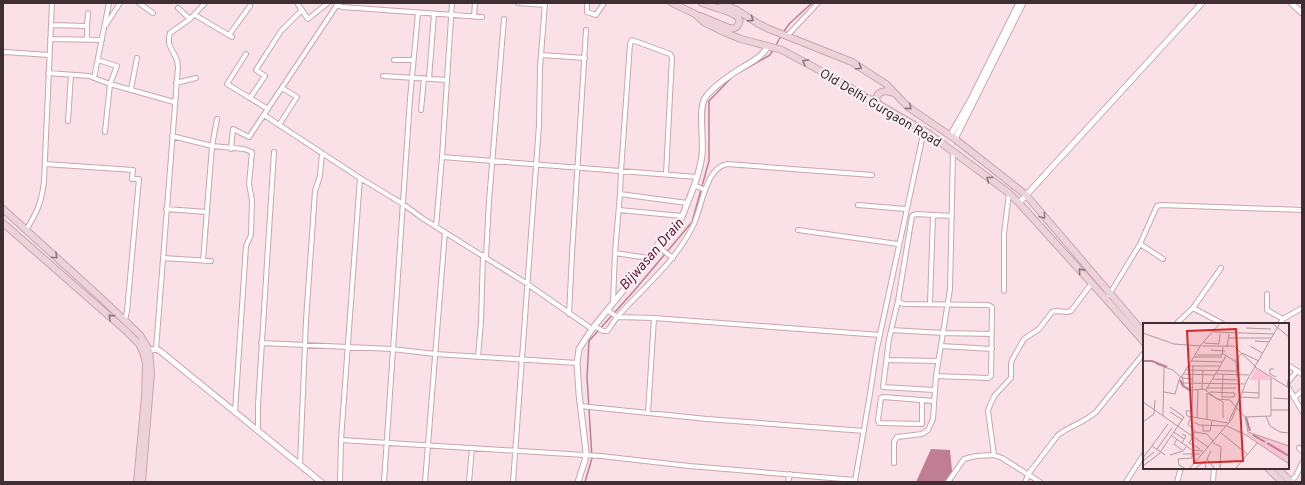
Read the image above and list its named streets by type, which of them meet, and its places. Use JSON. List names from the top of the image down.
{
  "streets": {
    "main road": ["Old Delhi Gurgaon Road"]
  },
  "water": ["Bijwasan Drain"]
}
